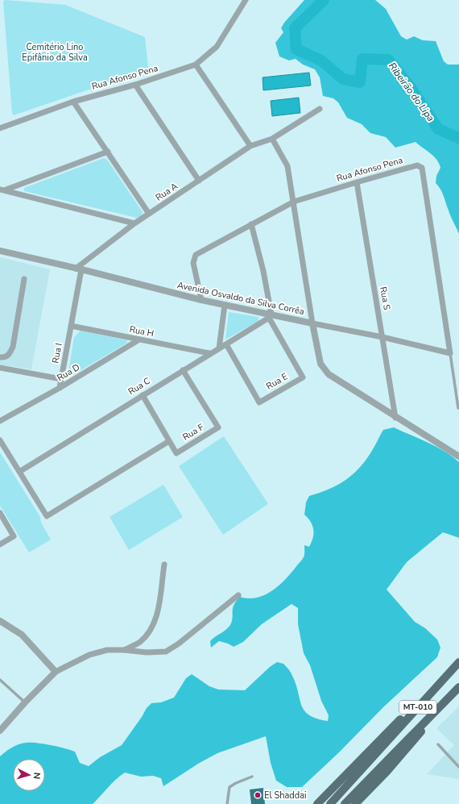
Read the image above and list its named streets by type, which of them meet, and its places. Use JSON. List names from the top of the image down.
{
  "streets": {
    "main road": ["MT-010"],
    "street": [
      "Rua Afonso Pena",
      "Rua A",
      "Avenida Osvaldo da Silva Corrêa",
      "Rua S",
      "Rua H",
      "Rua I",
      "Rua D",
      "Rua E",
      "Rua C",
      "Rua F"
    ]
  },
  "crossings": [
    ["Rua Afonso Pena", "Avenida Osvaldo da Silva Corrêa"],
    ["Rua Afonso Pena", "Rua S"],
    ["Rua A", "Avenida Osvaldo da Silva Corrêa"],
    ["Rua A", "Rua I"],
    ["Avenida Osvaldo da Silva Corrêa", "Rua S"],
    ["Avenida Osvaldo da Silva Corrêa", "Rua I"],
    ["Avenida Osvaldo da Silva Corrêa", "Rua E"],
    ["Avenida Osvaldo da Silva Corrêa", "Rua C"],
    ["Rua H", "Rua I"],
    ["Rua H", "Rua D"],
    ["Rua H", "Rua C"],
    ["Rua I", "Rua D"],
    ["Rua E", "Rua C"],
    ["Rua C", "Rua F"]
  ],
  "water": ["Ribeirão do Lipa"],
  "parks": ["Cemitério Lino Epifânio da Silva"],
  "places": ["El Shaddai"],
  "north": "right"
}
